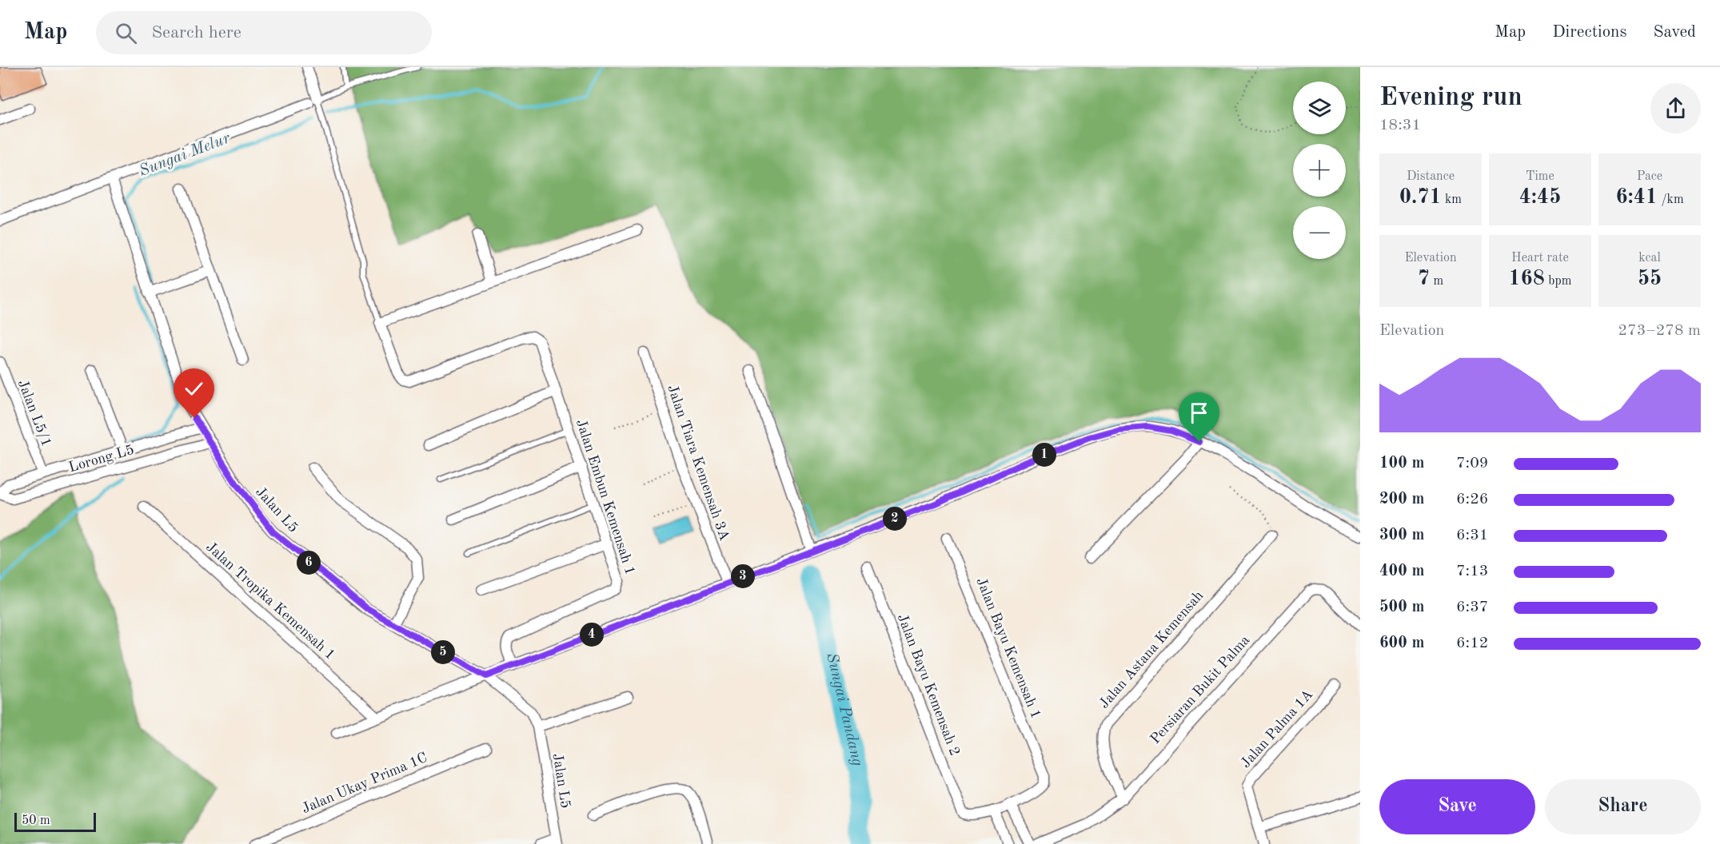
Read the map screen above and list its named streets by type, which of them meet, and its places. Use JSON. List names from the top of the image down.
{
  "streets": {
    "street": [
      "Jalan L5/1",
      "Lorong L5",
      "Jalan Tiara Kemensah 3A",
      "Jalan Embun Kemensah 1",
      "Jalan L5",
      "Jalan Tropika Kemensah 1",
      "Jalan Bayu Kemensah 1",
      "Jalan Astana Kemensah",
      "Jalan Bayu Kemensah 2",
      "Persiaran Bukit Palma",
      "Jalan Palma 1A",
      "Jalan Ukay Prima 1C"
    ]
  },
  "crossings": [
    ["Jalan L5/1", "Lorong L5"],
    ["Lorong L5", "Jalan L5"],
    ["Jalan Astana Kemensah", "Persiaran Bukit Palma"]
  ],
  "water": ["Sungai Melur", "Sungai Pandang"],
  "scale_bar": "50 m",
  "page": {
    "header": "Map",
    "search": "Search here",
    "nav": ["Map", "Directions", "Saved"],
    "heading": ["Evening run", "18:31"],
    "map_buttons": ["+", "−"],
    "stats": [
      ["Distance", "0.71 km"],
      ["Time", "4:45"],
      ["Pace", "6:41 /km"],
      ["Elevation", "7 m"],
      ["Heart rate", "168 bpm"],
      ["kcal", "55"]
    ],
    "chart": ["Elevation", "273–278 m"],
    "pins": [
      "1",
      "2",
      "6",
      "3",
      "4",
      "5"
    ],
    "list": [
      {
        "name": "100 m",
        "note": "7:09"
      },
      {
        "name": "200 m",
        "note": "6:26"
      },
      {
        "name": "300 m",
        "note": "6:31"
      },
      {
        "name": "400 m",
        "note": "7:13"
      },
      {
        "name": "500 m",
        "note": "6:37"
      },
      {
        "name": "600 m",
        "note": "6:12"
      }
    ],
    "buttons": ["Save", "Share"],
    "scale": "50 m"
  }
}
